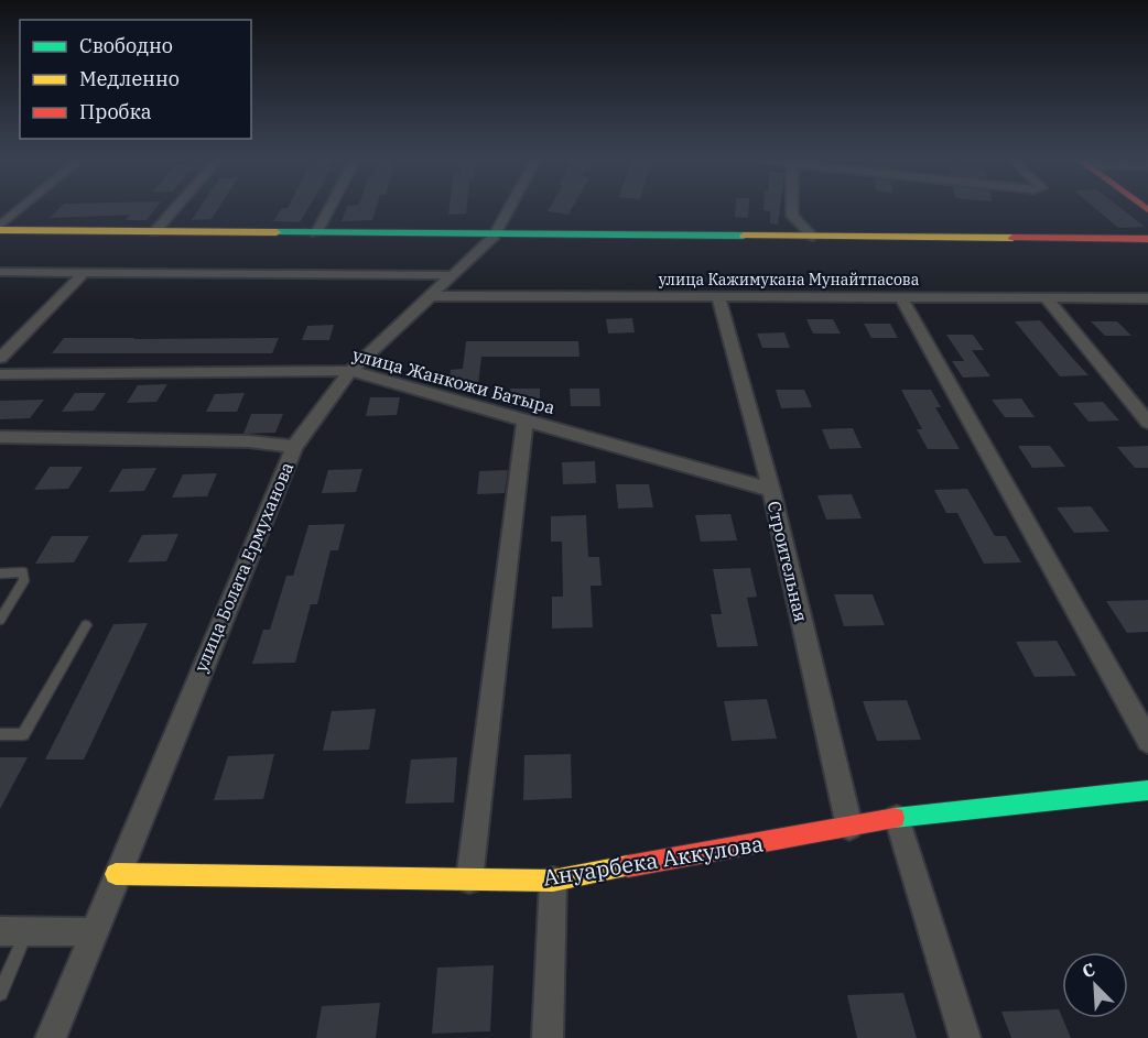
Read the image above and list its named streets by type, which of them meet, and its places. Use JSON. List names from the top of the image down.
{
  "streets": {
    "street": [
      "улица Кажимукана Мунайтпасова",
      "улица Жанкожи Батыра",
      "Строительная",
      "улица Болата Ермуханова",
      "Ануарбека Аккулова"
    ]
  },
  "crossings": [
    ["улица Кажимукана Мунайтпасова", "Строительная"],
    ["улица Кажимукана Мунайтпасова", "улица Болата Ермуханова"],
    ["улица Жанкожи Батыра", "Строительная"],
    ["улица Жанкожи Батыра", "улица Болата Ермуханова"],
    ["Строительная", "Ануарбека Аккулова"],
    ["улица Болата Ермуханова", "Ануарбека Аккулова"]
  ],
  "legend": ["Свободно", "Медленно", "Пробка"],
  "north": "top left"
}
